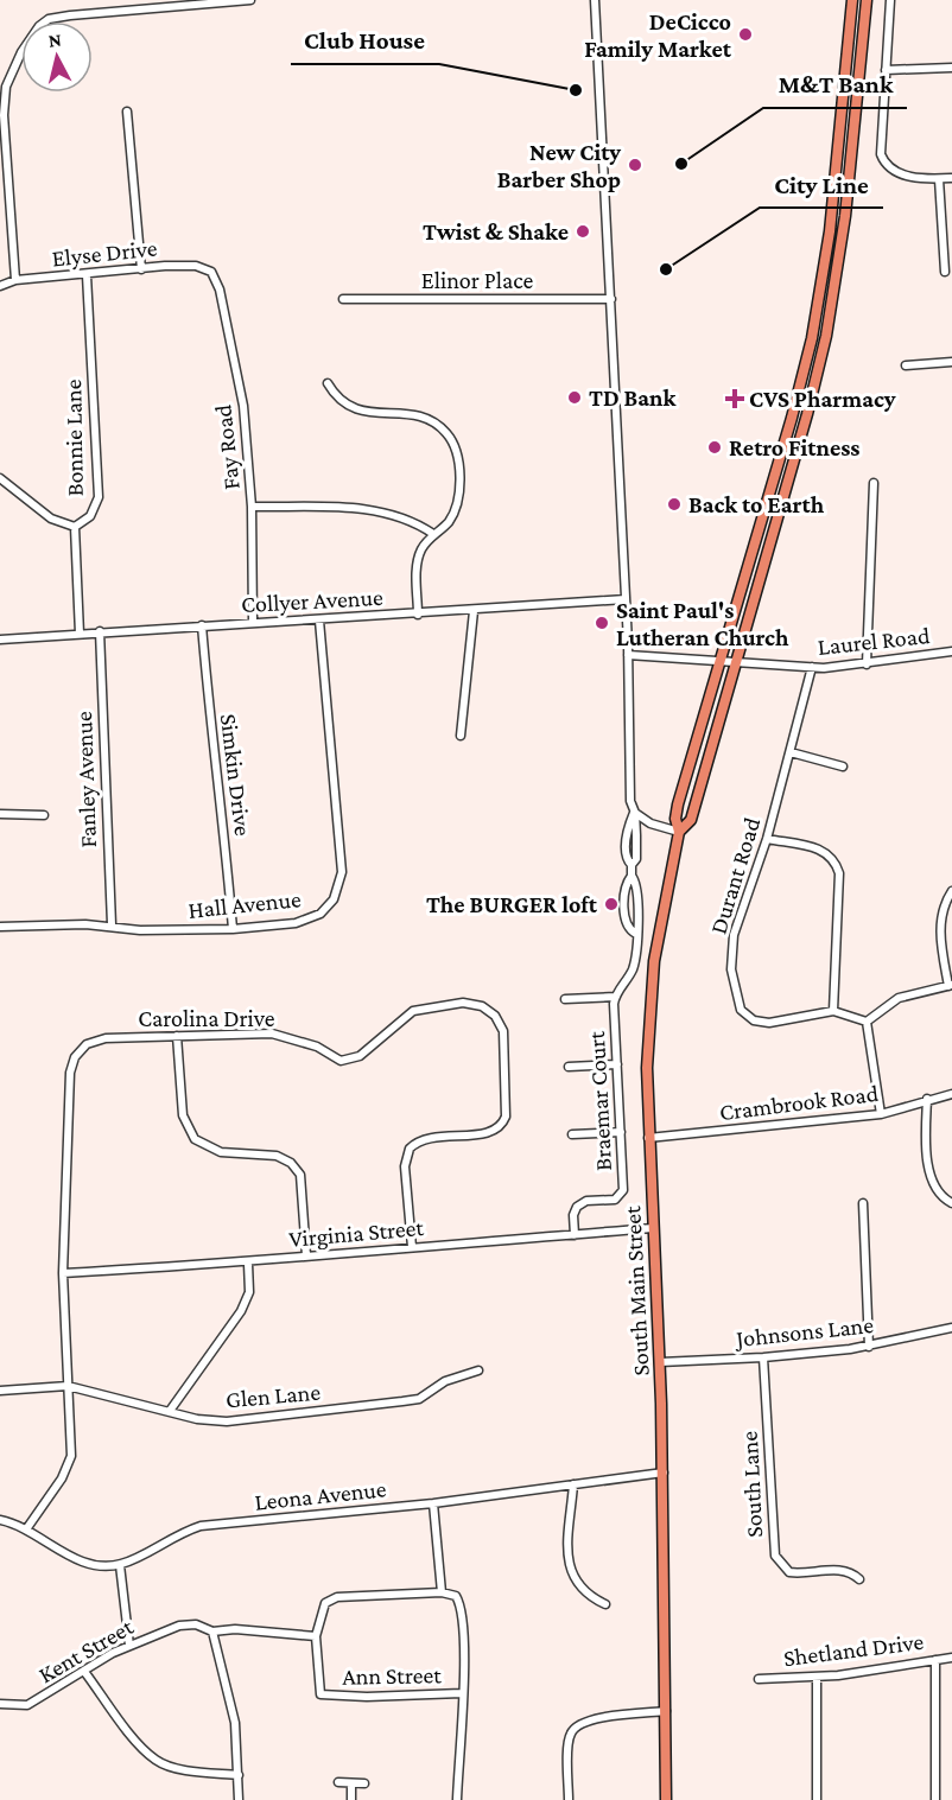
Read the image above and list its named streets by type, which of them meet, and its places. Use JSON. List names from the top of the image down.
{
  "streets": {
    "main road": ["South Main Street"],
    "street": [
      "Elyse Drive",
      "Elinor Place",
      "Bonnie Lane",
      "Fay Road",
      "Collyer Avenue",
      "Laurel Road",
      "Simkin Drive",
      "Fanley Avenue",
      "Durant Road",
      "Hall Avenue",
      "Carolina Drive",
      "Braemar Court",
      "Crambrook Road",
      "Virginia Street",
      "Johnsons Lane",
      "Glen Lane",
      "South Lane",
      "Leona Avenue",
      "Shetland Drive",
      "Kent Street",
      "Ann Street"
    ]
  },
  "crossings": [
    ["Elyse Drive", "Bonnie Lane"],
    ["Elyse Drive", "Fay Road"],
    ["Bonnie Lane", "Collyer Avenue"],
    ["Fay Road", "Collyer Avenue"],
    ["Collyer Avenue", "Simkin Drive"],
    ["Collyer Avenue", "Fanley Avenue"],
    ["Collyer Avenue", "Hall Avenue"],
    ["Laurel Road", "Durant Road"],
    ["Simkin Drive", "Hall Avenue"],
    ["Fanley Avenue", "Hall Avenue"],
    ["Carolina Drive", "Virginia Street"],
    ["Carolina Drive", "Glen Lane"],
    ["Braemar Court", "Virginia Street"],
    ["Crambrook Road", "South Main Street"],
    ["Virginia Street", "South Main Street"],
    ["South Main Street", "Johnsons Lane"],
    ["South Main Street", "Leona Avenue"],
    ["Johnsons Lane", "South Lane"],
    ["Kent Street", "Ann Street"]
  ],
  "places": {
    "other": [
      "DeCicco Family Market",
      "Club House",
      "M&T Bank",
      "New City Barber Shop",
      "Twist & Shake",
      "City Line",
      "TD Bank",
      "Retro Fitness",
      "Back to Earth",
      "Saint Paul's Lutheran Church",
      "The BURGER loft"
    ],
    "health": ["CVS Pharmacy"]
  },
  "north": "top"
}
